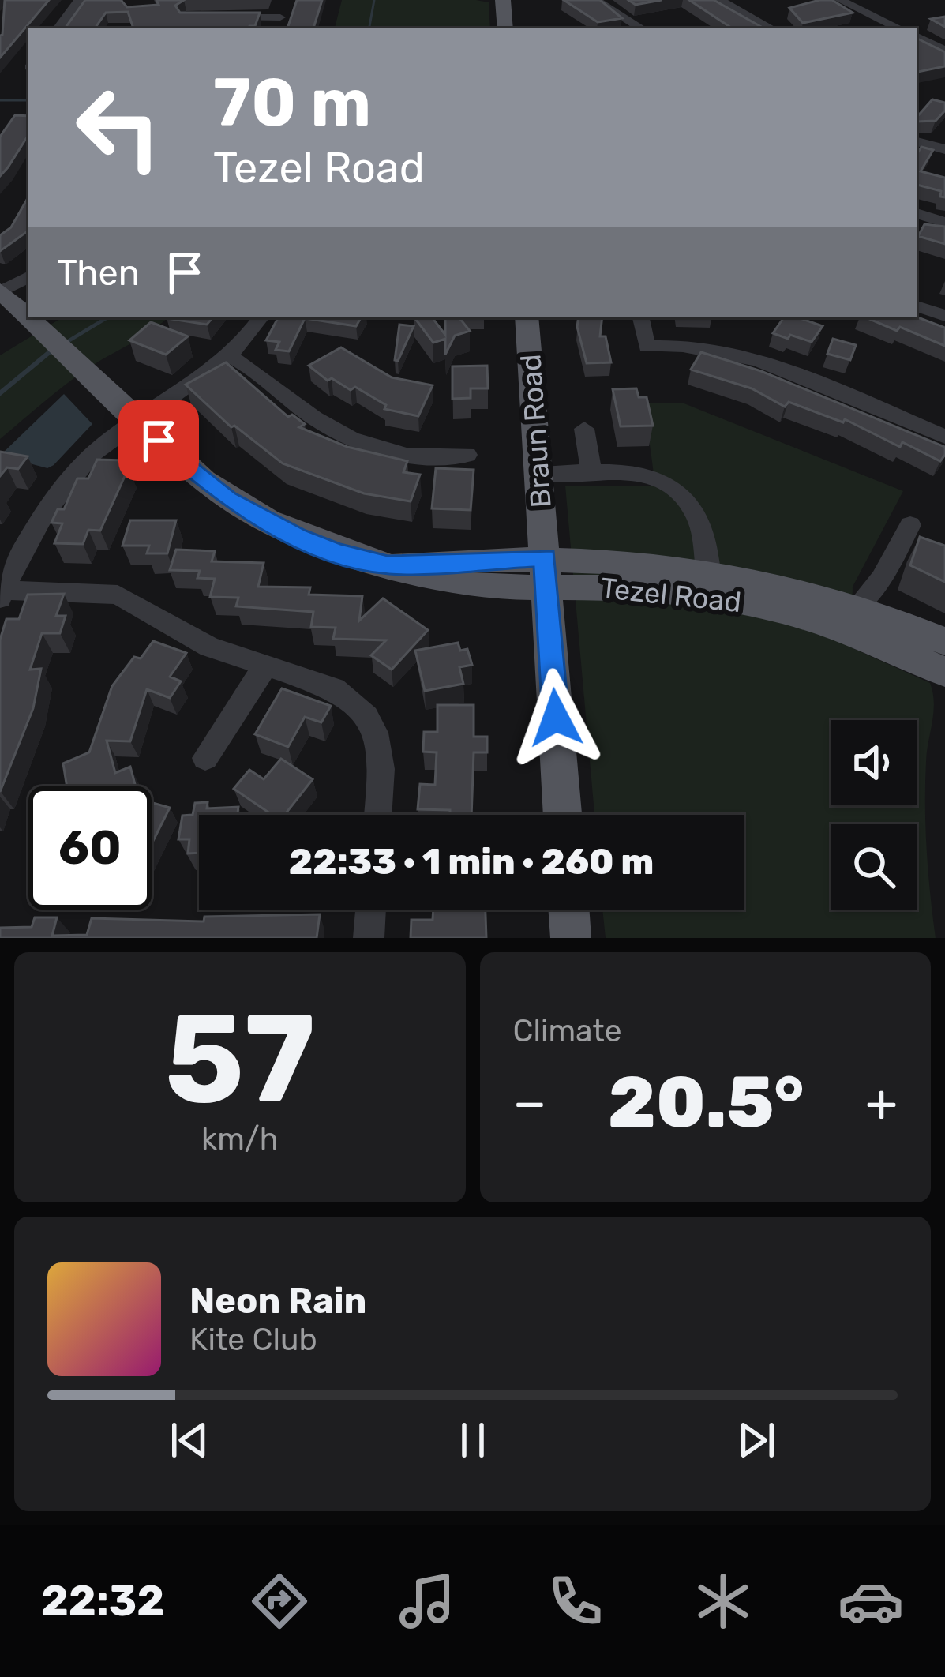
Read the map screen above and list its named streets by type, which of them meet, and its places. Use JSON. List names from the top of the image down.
{
  "streets": {
    "main road": ["Braun Road", "Tezel Road"]
  },
  "crossings": [
    ["Braun Road", "Tezel Road"]
  ],
  "page": {
    "turn": ["70 m", "Tezel Road"],
    "then": "Then",
    "limit": "60",
    "trip": "22:33 · 1 min · 260 m",
    "tile": [
      ["57", "km/h"],
      "Climate"
    ],
    "heat": ["−", "20.5°", "+"],
    "song": ["Neon Rain", "Kite Club"],
    "tabs": "22:32"
  }
}
